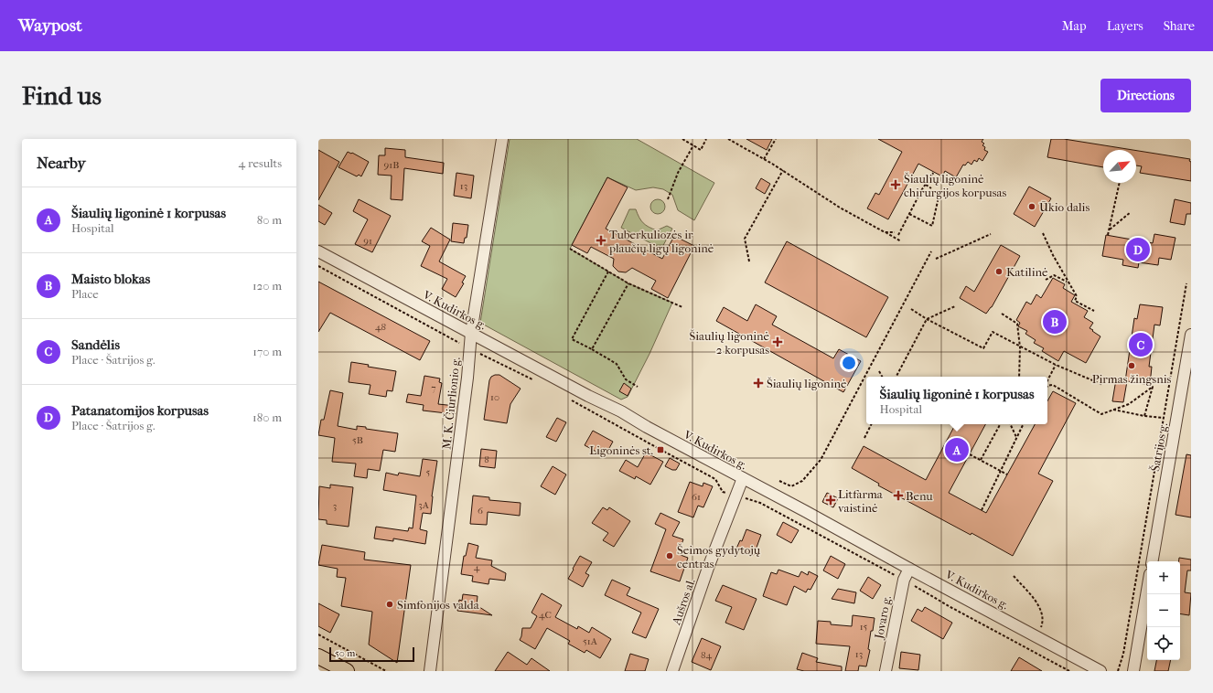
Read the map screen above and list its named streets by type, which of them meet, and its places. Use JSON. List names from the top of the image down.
{
  "streets": {
    "street": [
      "V. Kudirkos g.",
      "M. K. Čiurlionio g.",
      "Šatrijos g.",
      "Aušros al.",
      "Jovaro g."
    ]
  },
  "crossings": [
    ["V. Kudirkos g.", "M. K. Čiurlionio g."],
    ["V. Kudirkos g.", "Aušros al."],
    ["V. Kudirkos g.", "Jovaro g."]
  ],
  "places": {
    "health": [
      "Šiaulių ligoninė chirurgijos korpusas",
      "Tuberkuliozės ir plaučių ligų ligoninė",
      "Šiaulių ligoninė 2 korpusas",
      "Šiaulių ligoninė",
      "Benu",
      "Litfarma vaistinė"
    ],
    "other": [
      "Ūkio dalis",
      "Katilinė",
      "Pirmas žingsnis",
      "Šeimos gydytojų centras",
      "Simfonijos valda"
    ],
    "transit": ["Ligoninės st."]
  },
  "house_numbers": [
    "91B",
    "13",
    "91",
    "48",
    "7",
    "10",
    "5B",
    "8",
    "5",
    "61",
    "3A",
    "3",
    "6",
    "4",
    "4C",
    "15",
    "51A",
    "13",
    "84"
  ],
  "scale_bar": "50 m",
  "north": "top right",
  "page": {
    "header": "Waypost",
    "nav": ["Map", "Layers", "Share"],
    "buttons": "Directions",
    "title": "Find us",
    "heading": ["Nearby", "4 results"],
    "list": [
      {
        "mark": "A",
        "name": "Šiaulių ligoninė 1 korpusas",
        "note": "Hospital",
        "value": "80 m"
      },
      {
        "mark": "B",
        "name": "Maisto blokas",
        "note": "Place",
        "value": "120 m"
      },
      {
        "mark": "C",
        "name": "Sandėlis",
        "note": "Place · Šatrijos g.",
        "value": "170 m"
      },
      {
        "mark": "D",
        "name": "Patanatomijos korpusas",
        "note": "Place · Šatrijos g.",
        "value": "180 m"
      }
    ],
    "pins": [
      "D",
      "B",
      "C",
      "A"
    ],
    "popup": ["Šiaulių ligoninė 1 korpusas", "Hospital"],
    "map_buttons": ["+", "−"],
    "scale": "50 m"
  }
}
